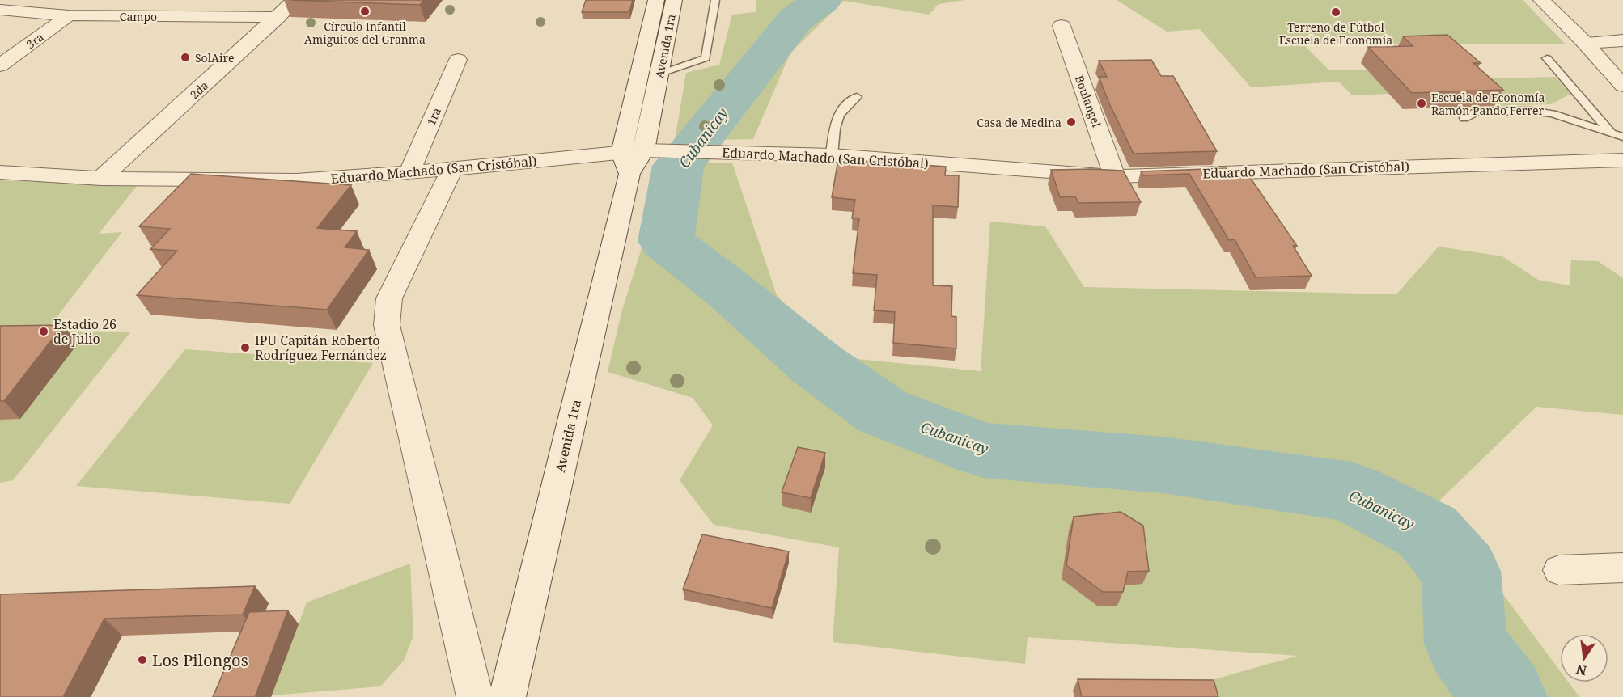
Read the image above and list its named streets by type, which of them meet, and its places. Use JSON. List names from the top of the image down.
{
  "streets": {
    "street": [
      "Campo",
      "3ra",
      "Avenida 1ra",
      "2da",
      "Boulangel",
      "1ra",
      "Eduardo Machado (San Cristóbal)"
    ]
  },
  "crossings": [
    ["Campo", "3ra"],
    ["Campo", "2da"],
    ["Avenida 1ra", "Eduardo Machado (San Cristóbal)"],
    ["2da", "Eduardo Machado (San Cristóbal)"],
    ["Boulangel", "Eduardo Machado (San Cristóbal)"],
    ["1ra", "Eduardo Machado (San Cristóbal)"]
  ],
  "water": ["Cubanicay"],
  "places": [
    "Círculo Infantil Amiguitos del Granma",
    "Terreno de Fútbol Escuela de Economía",
    "SolAire",
    "Escuela de Economía Ramón Pando Ferrer",
    "Casa de Medina",
    "Estadio 26 de Julio",
    "IPU Capitán Roberto Rodríguez Fernández",
    "Los Pilongos"
  ],
  "north": "bottom"
}
